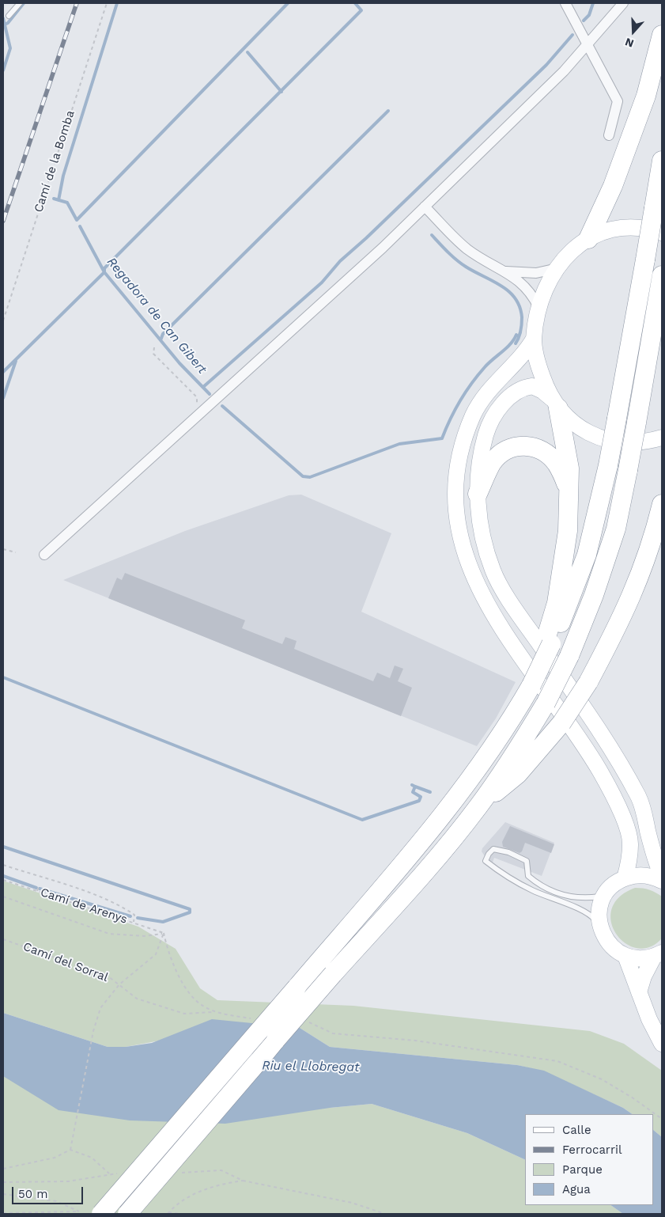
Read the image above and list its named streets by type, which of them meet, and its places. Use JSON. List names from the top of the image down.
{
  "streets": {
    "path": ["Camí de la Bomba", "Camí de Arenys", "Camí del Sorral"]
  },
  "water": ["Regadora de Can Gibert", "Riu el Llobregat"],
  "legend": [
    "Calle",
    "Ferrocarril",
    "Parque",
    "Agua"
  ],
  "scale_bar": "50 m",
  "north": "bottom"
}
